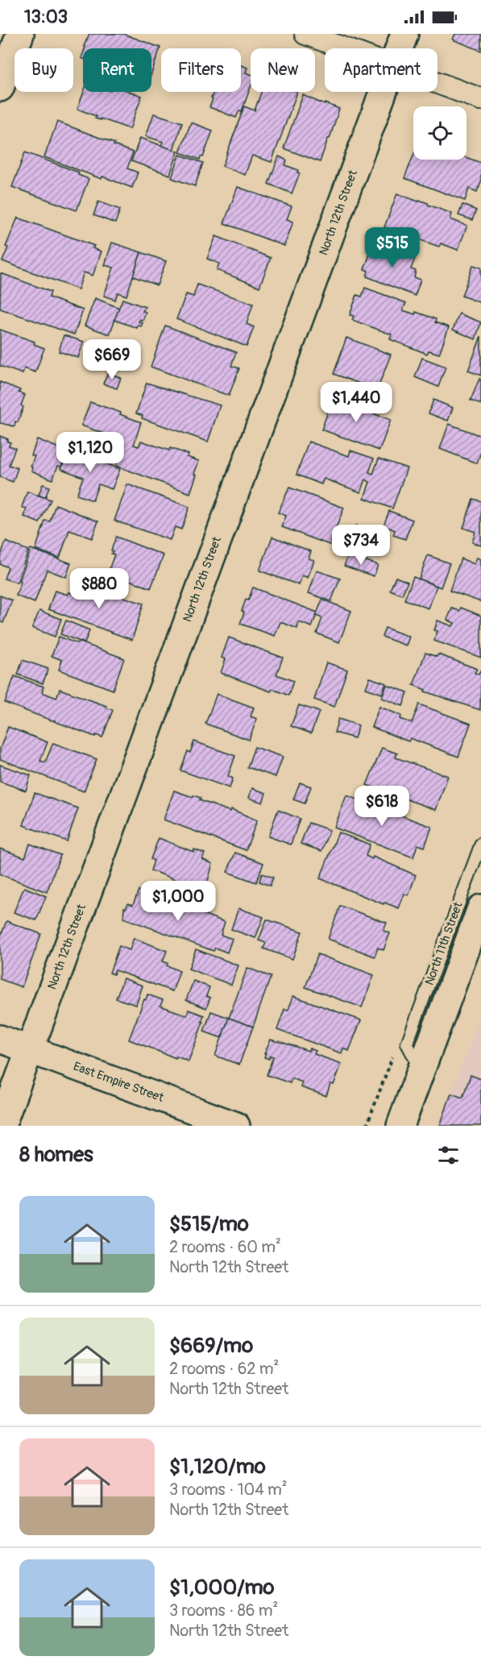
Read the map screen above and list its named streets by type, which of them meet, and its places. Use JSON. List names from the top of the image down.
{
  "streets": {
    "street": ["North 12th Street", "North 11th Street", "East Empire Street"]
  },
  "crossings": [
    ["North 12th Street", "East Empire Street"]
  ],
  "page": {
    "status": "13:03",
    "chip": [
      "Buy",
      "Rent",
      "Filters",
      "New",
      "Apartment"
    ],
    "price": [
      "$515",
      "$669",
      "$1,440",
      "$1,120",
      "$734",
      "$880",
      "$618",
      "$1,000"
    ],
    "heading": "8 homes",
    "list": [
      {
        "name": "$515/mo",
        "note": "2 rooms · 60 m² · North 12th Street"
      },
      {
        "name": "$669/mo",
        "note": "2 rooms · 62 m² · North 12th Street"
      },
      {
        "name": "$1,120/mo",
        "note": "3 rooms · 104 m² · North 12th Street"
      },
      {
        "name": "$1,000/mo",
        "note": "3 rooms · 86 m² · North 12th Street"
      }
    ]
  }
}
